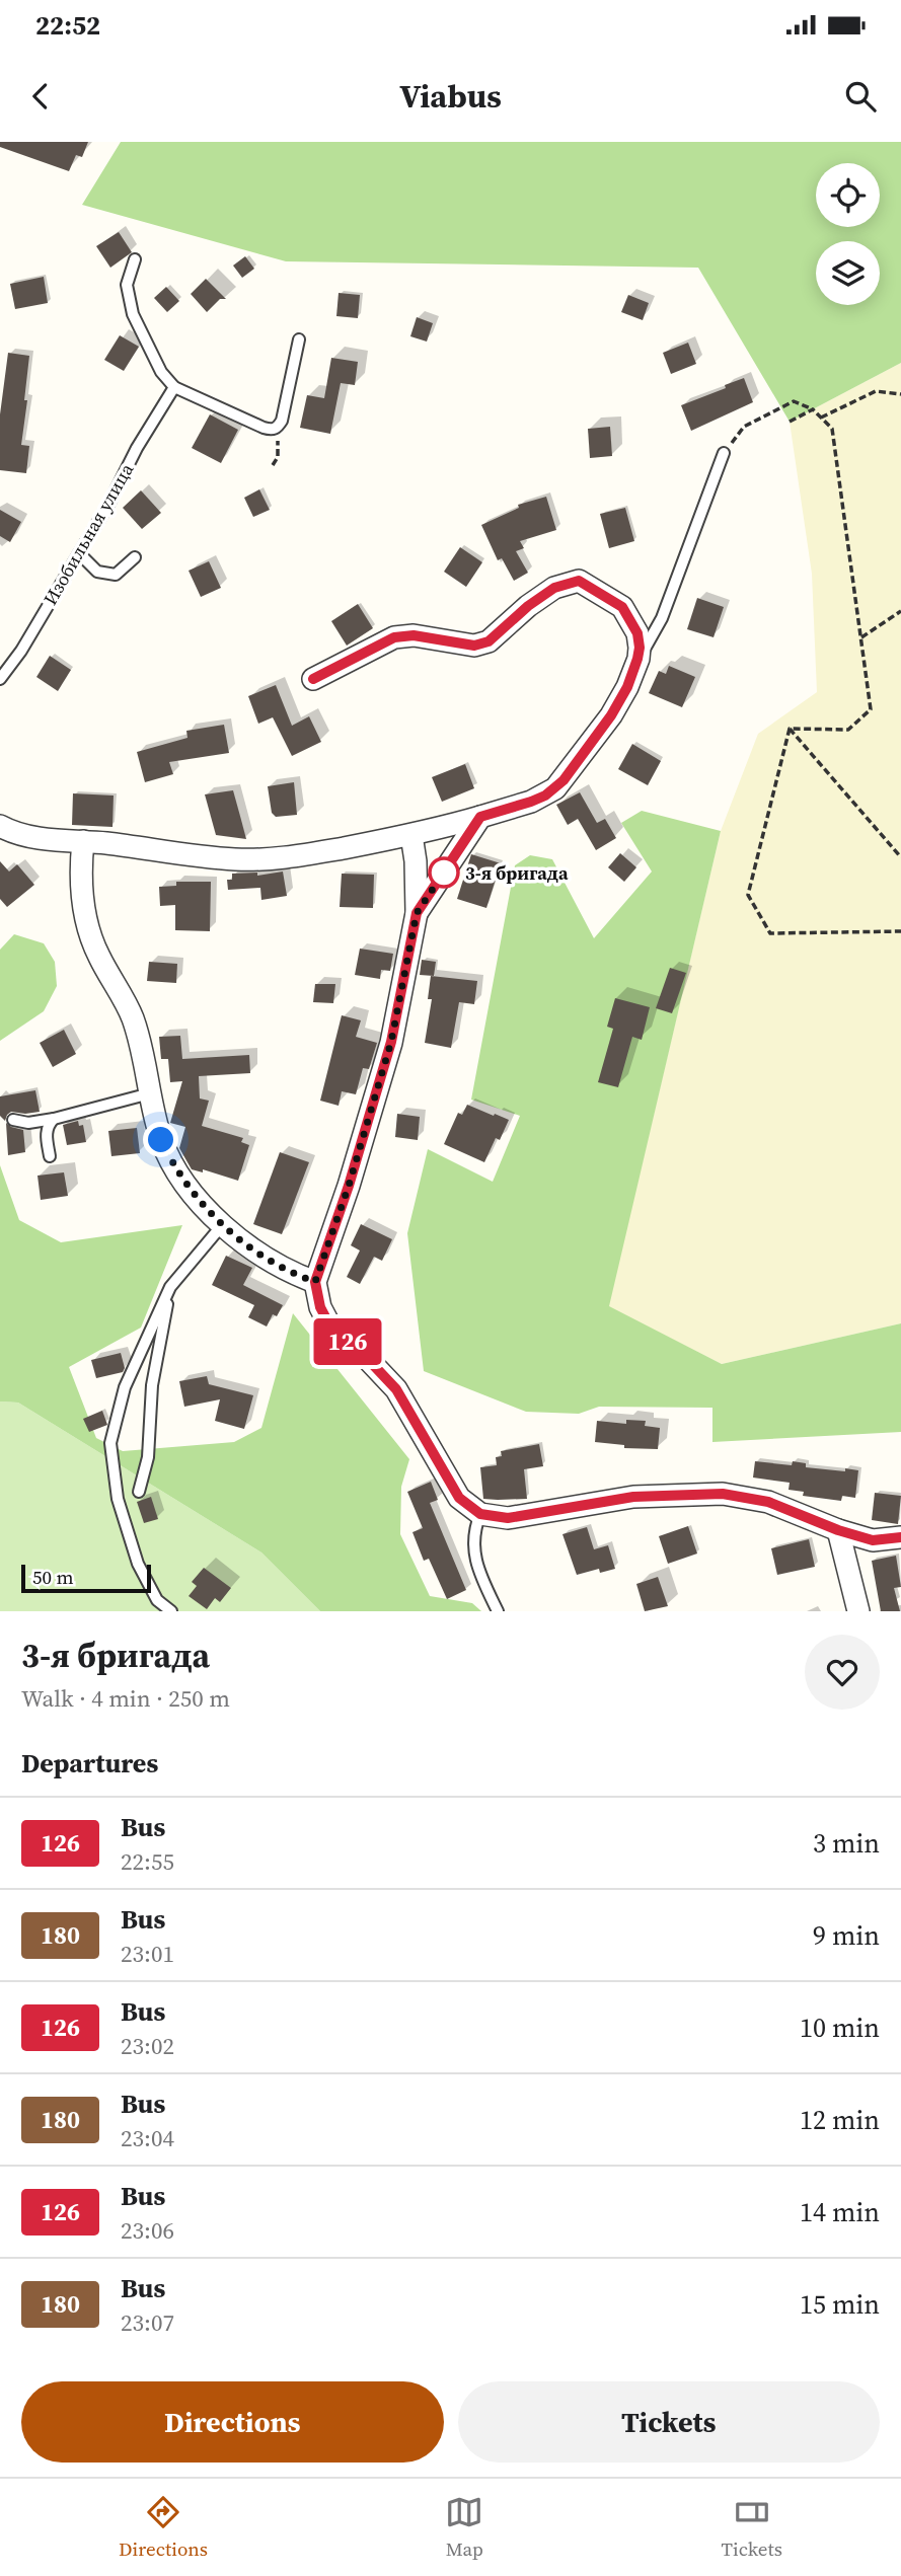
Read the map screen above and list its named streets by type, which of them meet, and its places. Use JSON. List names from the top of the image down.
{
  "streets": {
    "lane": ["Изобильная улица"]
  },
  "places": ["3-я бригада"],
  "lines": ["bus line 126"],
  "scale_bar": "50 m",
  "page": {
    "status": "22:52",
    "header": "Viabus",
    "on_map": "126",
    "scale": "50 m",
    "heading": [
      ["3-я бригада", "Walk · 4 min · 250 m"],
      "Departures"
    ],
    "list": [
      {
        "mark": "126",
        "name": "Bus",
        "note": "22:55",
        "value": "3 min"
      },
      {
        "mark": "180",
        "name": "Bus",
        "note": "23:01",
        "value": "9 min"
      },
      {
        "mark": "126",
        "name": "Bus",
        "note": "23:02",
        "value": "10 min"
      },
      {
        "mark": "180",
        "name": "Bus",
        "note": "23:04",
        "value": "12 min"
      },
      {
        "mark": "126",
        "name": "Bus",
        "note": "23:06",
        "value": "14 min"
      },
      {
        "mark": "180",
        "name": "Bus",
        "note": "23:07",
        "value": "15 min"
      }
    ],
    "buttons": ["Directions", "Tickets"],
    "tabs": ["Directions", "Map", "Tickets"]
  }
}
